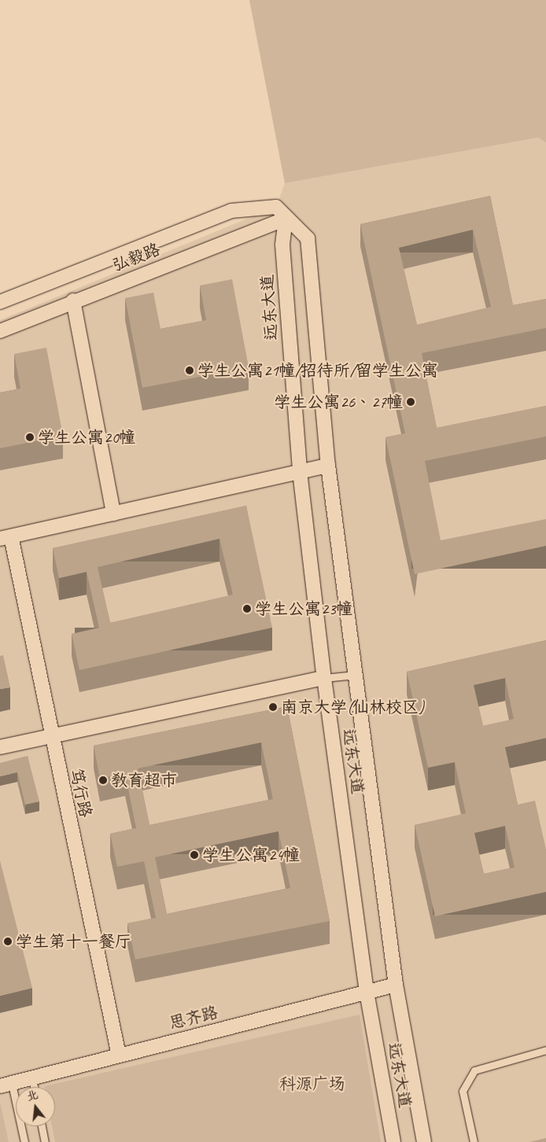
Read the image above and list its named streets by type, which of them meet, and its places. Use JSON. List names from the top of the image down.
{
  "streets": {
    "street": [
      "弘毅路",
      "远东大道",
      "笃行路",
      "思齐路"
    ]
  },
  "crossings": [
    ["弘毅路", "远东大道"],
    ["远东大道", "思齐路"],
    ["笃行路", "思齐路"]
  ],
  "parks": ["科源广场"],
  "places": [
    "学生公寓21幢/招待所/留学生公寓",
    "学生公寓26、27幢",
    "学生公寓20幢",
    "学生公寓23幢",
    "南京大学(仙林校区)",
    "教育超市",
    "学生公寓24幢",
    "学生第十一餐厅"
  ],
  "north": "top"
}
